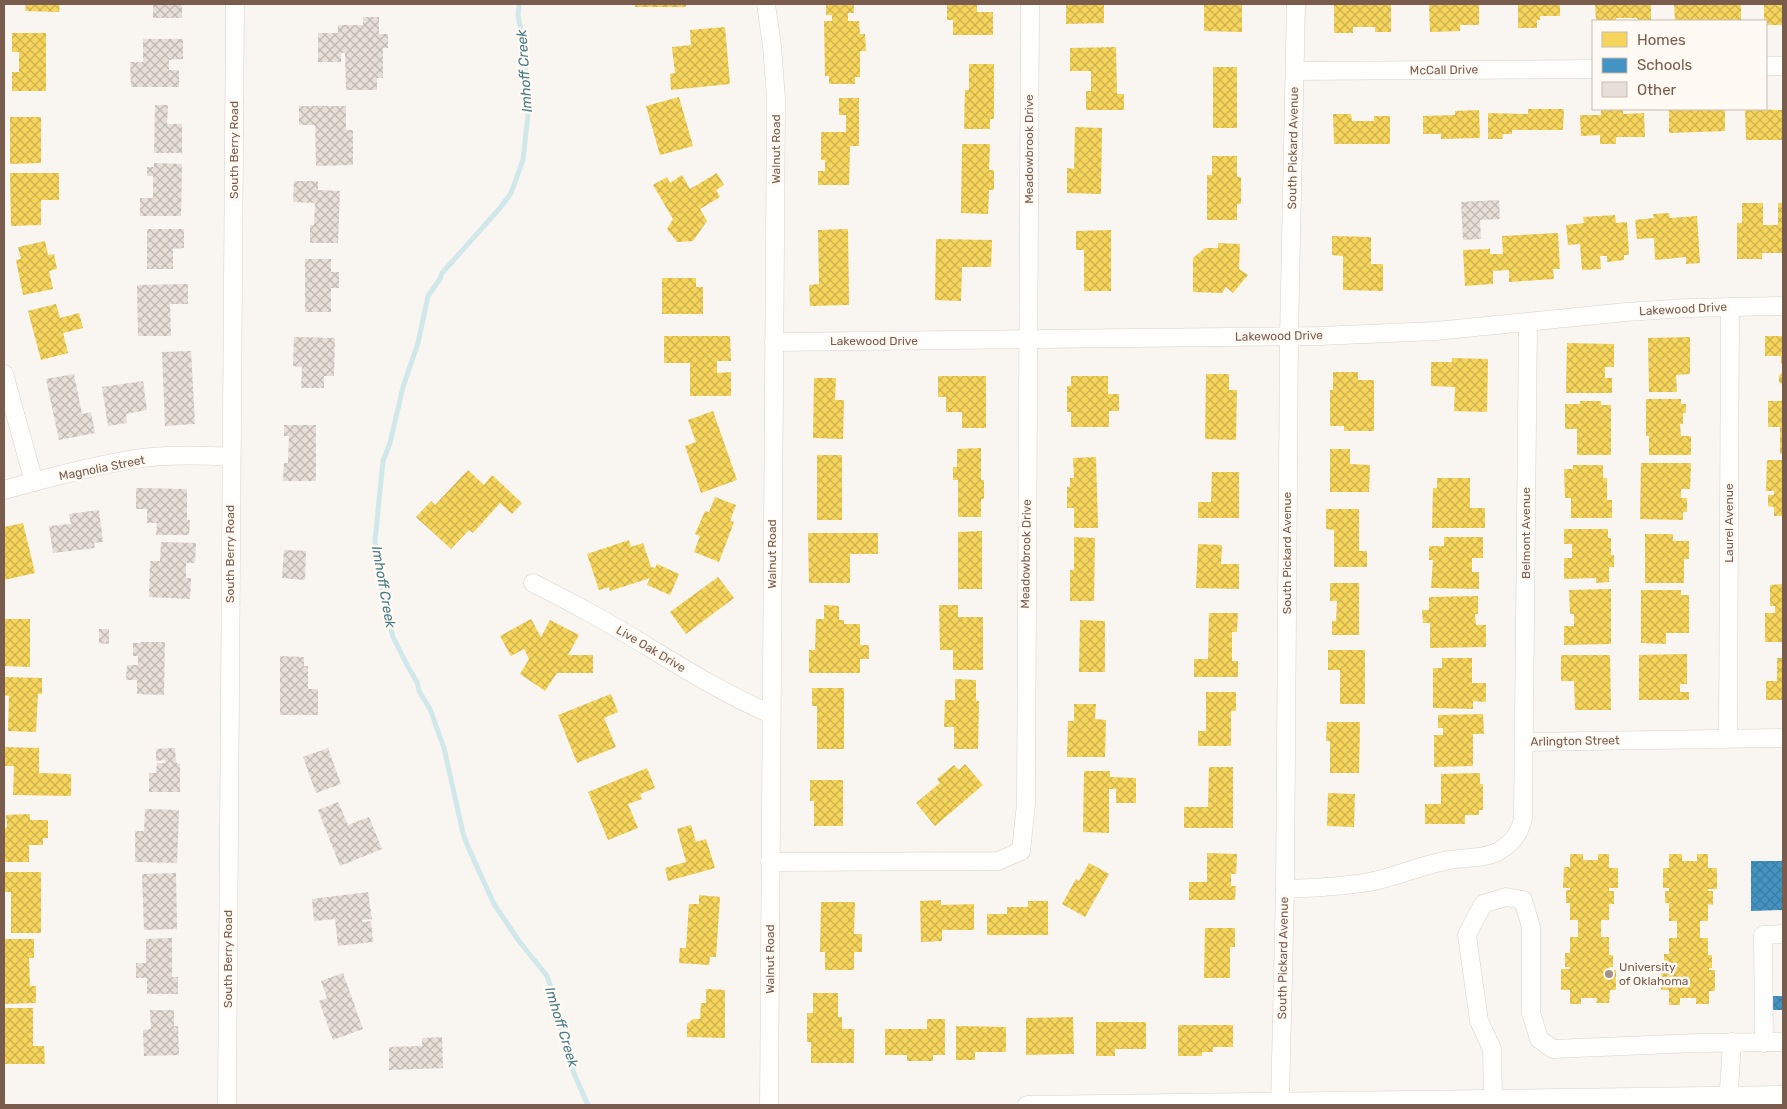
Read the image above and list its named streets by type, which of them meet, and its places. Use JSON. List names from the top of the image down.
{
  "streets": {
    "street": [
      "McCall Drive",
      "South Pickard Avenue",
      "Walnut Road",
      "Meadowbrook Drive",
      "South Berry Road",
      "Lakewood Drive",
      "Magnolia Street",
      "Laurel Avenue",
      "Belmont Avenue",
      "Live Oak Drive",
      "Arlington Street"
    ]
  },
  "crossings": [
    ["McCall Drive", "South Pickard Avenue"],
    ["South Pickard Avenue", "Lakewood Drive"],
    ["South Pickard Avenue", "Arlington Street"],
    ["Walnut Road", "Meadowbrook Drive"],
    ["Walnut Road", "Lakewood Drive"],
    ["Walnut Road", "Live Oak Drive"],
    ["Meadowbrook Drive", "Lakewood Drive"],
    ["South Berry Road", "Magnolia Street"],
    ["Lakewood Drive", "Laurel Avenue"],
    ["Lakewood Drive", "Belmont Avenue"],
    ["Laurel Avenue", "Arlington Street"],
    ["Belmont Avenue", "Arlington Street"]
  ],
  "water": ["Imhoff Creek"],
  "places": ["University of Oklahoma"],
  "legend": ["Homes", "Schools", "Other"]
}
